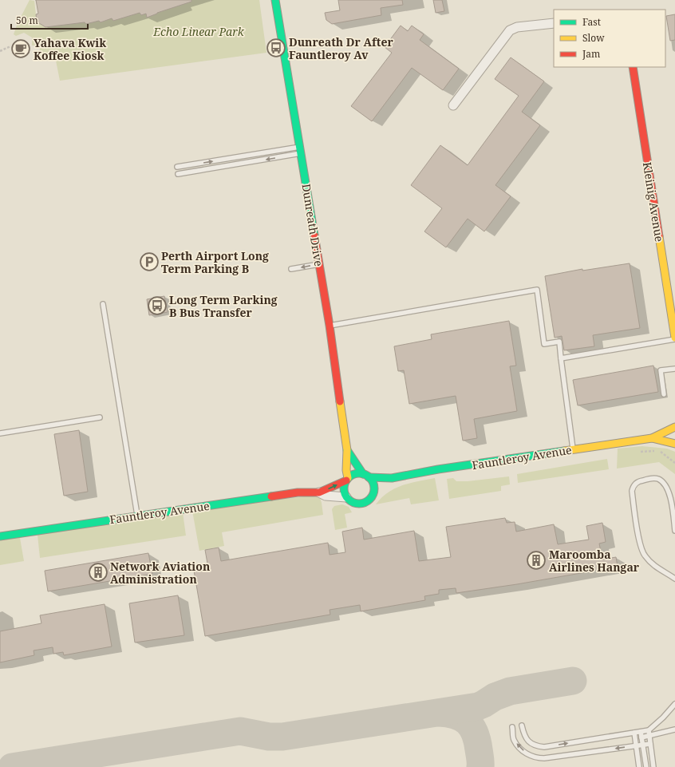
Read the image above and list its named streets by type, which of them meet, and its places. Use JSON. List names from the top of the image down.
{
  "streets": {
    "main road": ["Kleinig Avenue", "Dunreath Drive", "Fauntleroy Avenue"]
  },
  "crossings": [
    ["Dunreath Drive", "Fauntleroy Avenue"]
  ],
  "parks": ["Echo Linear Park"],
  "places": {
    "bus stop": ["Dunreath Dr After Fauntleroy Av", "Long Term Parking B Bus Transfer"],
    "cafe": ["Yahava Kwik Koffee Kiosk"],
    "parking": ["Perth Airport Long Term Parking B"],
    "building": ["Maroomba Airlines Hangar", "Network Aviation Administration"]
  },
  "legend": ["Fast", "Slow", "Jam"],
  "scale_bar": "50 m"
}
